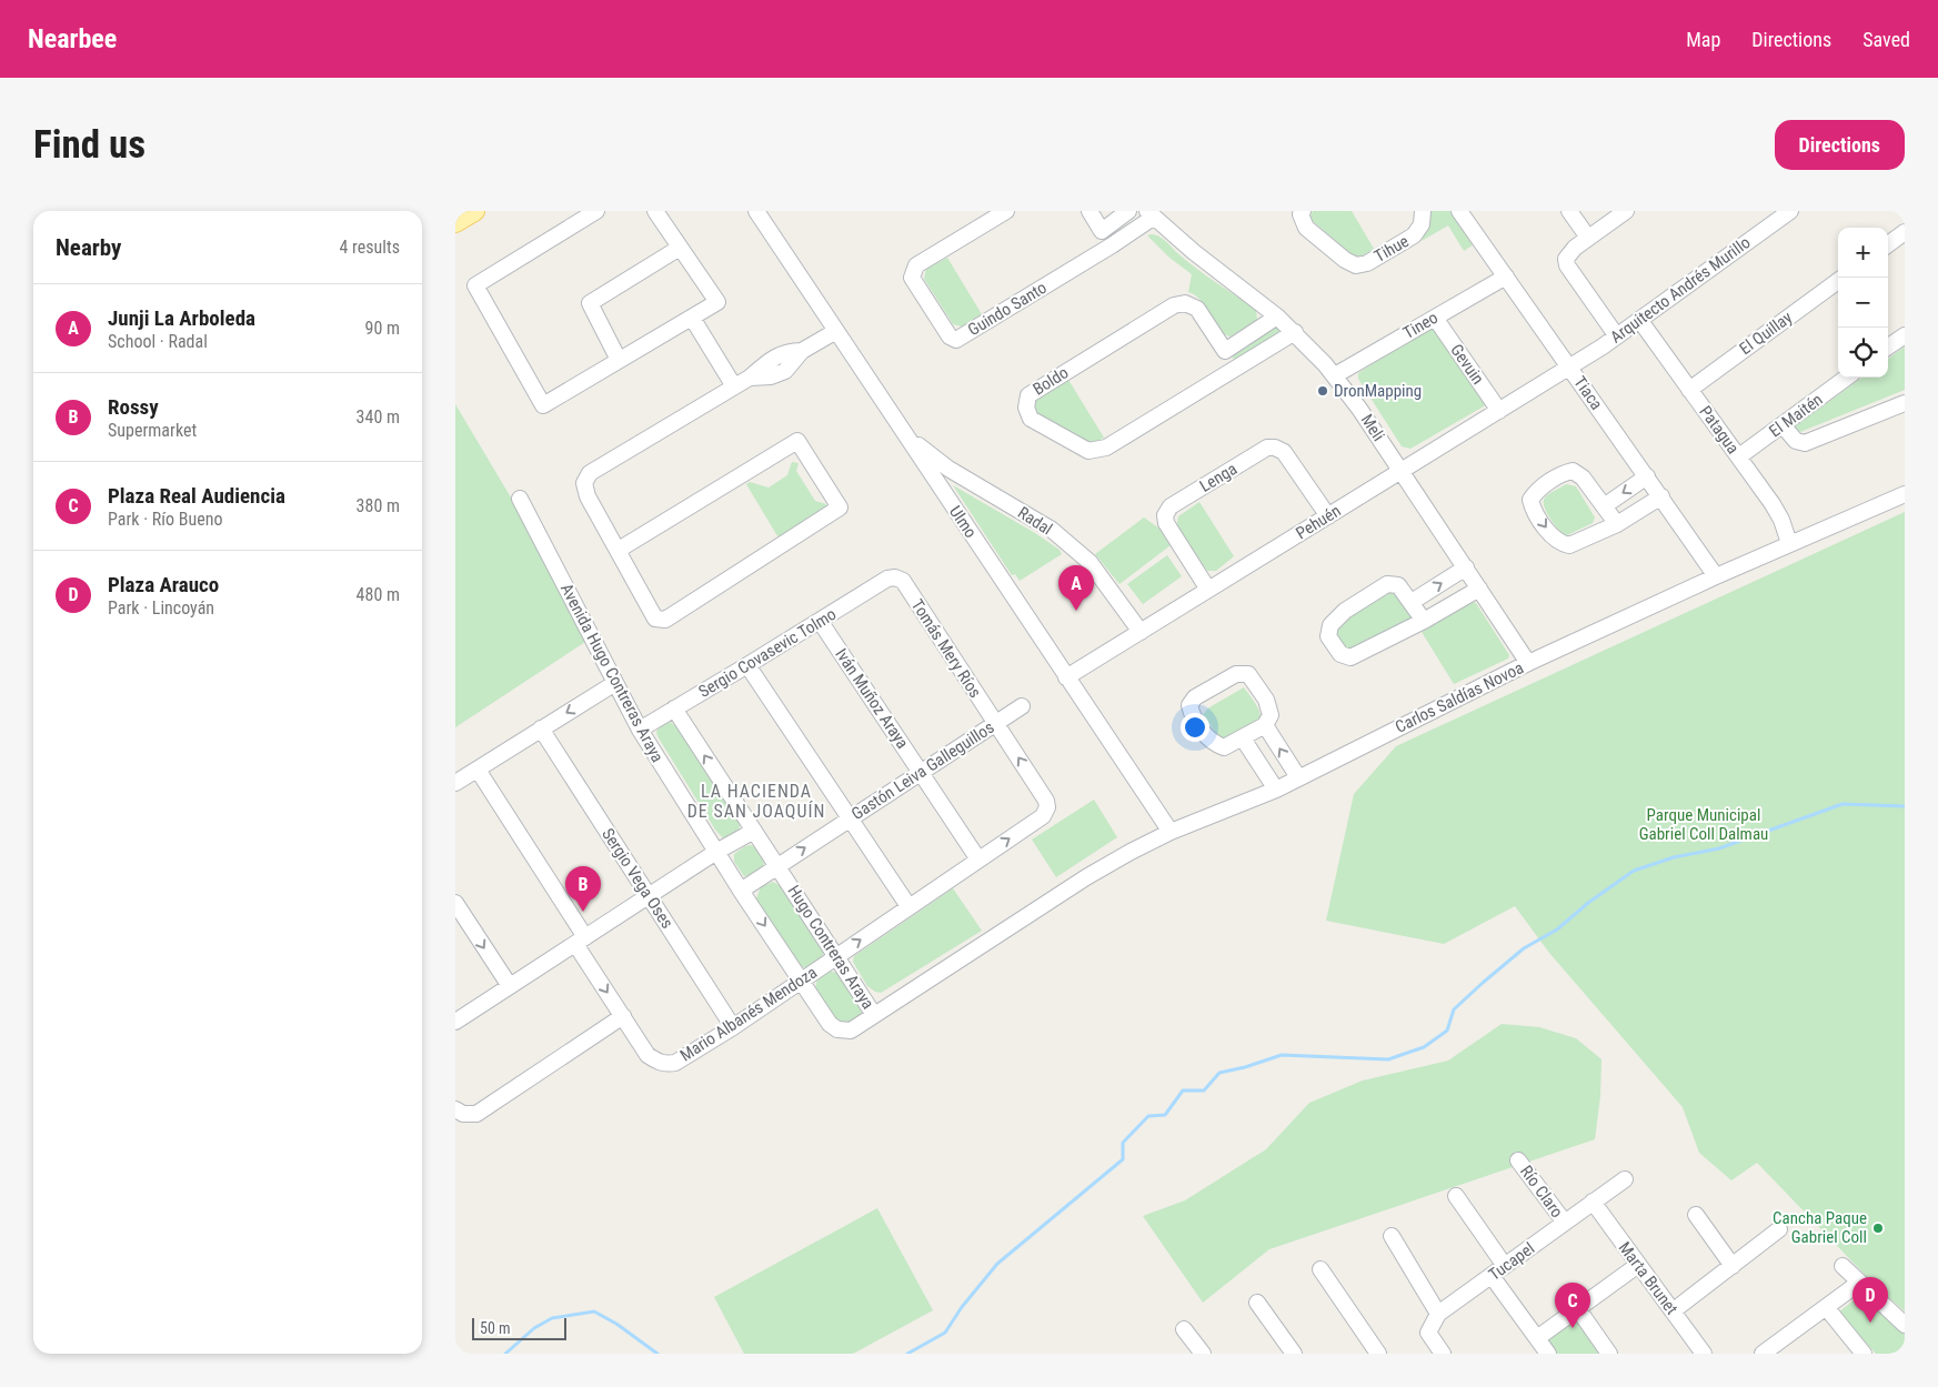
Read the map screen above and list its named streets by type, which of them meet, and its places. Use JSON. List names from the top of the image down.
{
  "streets": {
    "street": [
      "Tihue",
      "Arquitecto Andrés Murillo",
      "Guindo Santo",
      "Tineo",
      "El Quillay",
      "Gevuin",
      "Boldo",
      "Tiaca",
      "El Maitén",
      "Meli",
      "Patagua",
      "Lenga",
      "Radal",
      "Ulmo",
      "Pehuén",
      "Tomás Mery Ríos",
      "Sergio Covasevic Tolmo",
      "Avenida Hugo Contreras Araya",
      "Carlos Saldías Novoa",
      "Iván Muñoz Araya",
      "Gastón Leiva Galleguillos",
      "Sergio Vega Oses",
      "Hugo Contreras Araya",
      "Mario Albanés Mendoza",
      "Río Claro",
      "Tucapel",
      "Marta Brunet"
    ]
  },
  "crossings": [
    ["Arquitecto Andrés Murillo", "Tiaca"],
    ["Arquitecto Andrés Murillo", "Patagua"],
    ["Arquitecto Andrés Murillo", "Pehuén"],
    ["Guindo Santo", "Meli"],
    ["Tineo", "Gevuin"],
    ["Tineo", "Tiaca"],
    ["Tineo", "Meli"],
    ["El Quillay", "Patagua"],
    ["Gevuin", "Pehuén"],
    ["Boldo", "Meli"],
    ["Tiaca", "Pehuén"],
    ["Tiaca", "Carlos Saldías Novoa"],
    ["El Maitén", "Patagua"],
    ["Meli", "Pehuén"],
    ["Meli", "Carlos Saldías Novoa"],
    ["Patagua", "Carlos Saldías Novoa"],
    ["Lenga", "Pehuén"],
    ["Radal", "Ulmo"],
    ["Radal", "Pehuén"],
    ["Ulmo", "Pehuén"],
    ["Ulmo", "Carlos Saldías Novoa"],
    ["Tomás Mery Ríos", "Sergio Covasevic Tolmo"],
    ["Tomás Mery Ríos", "Gastón Leiva Galleguillos"],
    ["Tomás Mery Ríos", "Mario Albanés Mendoza"],
    ["Sergio Covasevic Tolmo", "Avenida Hugo Contreras Araya"],
    ["Sergio Covasevic Tolmo", "Iván Muñoz Araya"],
    ["Sergio Covasevic Tolmo", "Hugo Contreras Araya"],
    ["Avenida Hugo Contreras Araya", "Gastón Leiva Galleguillos"],
    ["Avenida Hugo Contreras Araya", "Hugo Contreras Araya"],
    ["Avenida Hugo Contreras Araya", "Mario Albanés Mendoza"],
    ["Carlos Saldías Novoa", "Hugo Contreras Araya"],
    ["Iván Muñoz Araya", "Gastón Leiva Galleguillos"],
    ["Iván Muñoz Araya", "Mario Albanés Mendoza"],
    ["Gastón Leiva Galleguillos", "Hugo Contreras Araya"],
    ["Sergio Vega Oses", "Mario Albanés Mendoza"],
    ["Hugo Contreras Araya", "Mario Albanés Mendoza"],
    ["Río Claro", "Tucapel"],
    ["Tucapel", "Marta Brunet"]
  ],
  "one_way": ["Tomás Mery Ríos"],
  "districts": ["LA HACIENDA DE SAN JOAQUÍN"],
  "parks": ["Parque Municipal Gabriel Coll Dalmau"],
  "places": ["DronMapping", "Cancha Paque Gabriel Coll"],
  "scale_bar": "50 m",
  "page": {
    "header": "Nearbee",
    "nav": ["Map", "Directions", "Saved"],
    "buttons": "Directions",
    "title": "Find us",
    "heading": ["Nearby", "4 results"],
    "map_buttons": ["+", "−"],
    "list": [
      {
        "mark": "A",
        "name": "Junji La Arboleda",
        "note": "School · Radal",
        "value": "90 m"
      },
      {
        "mark": "B",
        "name": "Rossy",
        "note": "Supermarket",
        "value": "340 m"
      },
      {
        "mark": "C",
        "name": "Plaza Real Audiencia",
        "note": "Park · Río Bueno",
        "value": "380 m"
      },
      {
        "mark": "D",
        "name": "Plaza Arauco",
        "note": "Park · Lincoyán",
        "value": "480 m"
      }
    ],
    "pins": [
      "A",
      "B",
      "D",
      "C"
    ],
    "scale": "50 m"
  }
}
